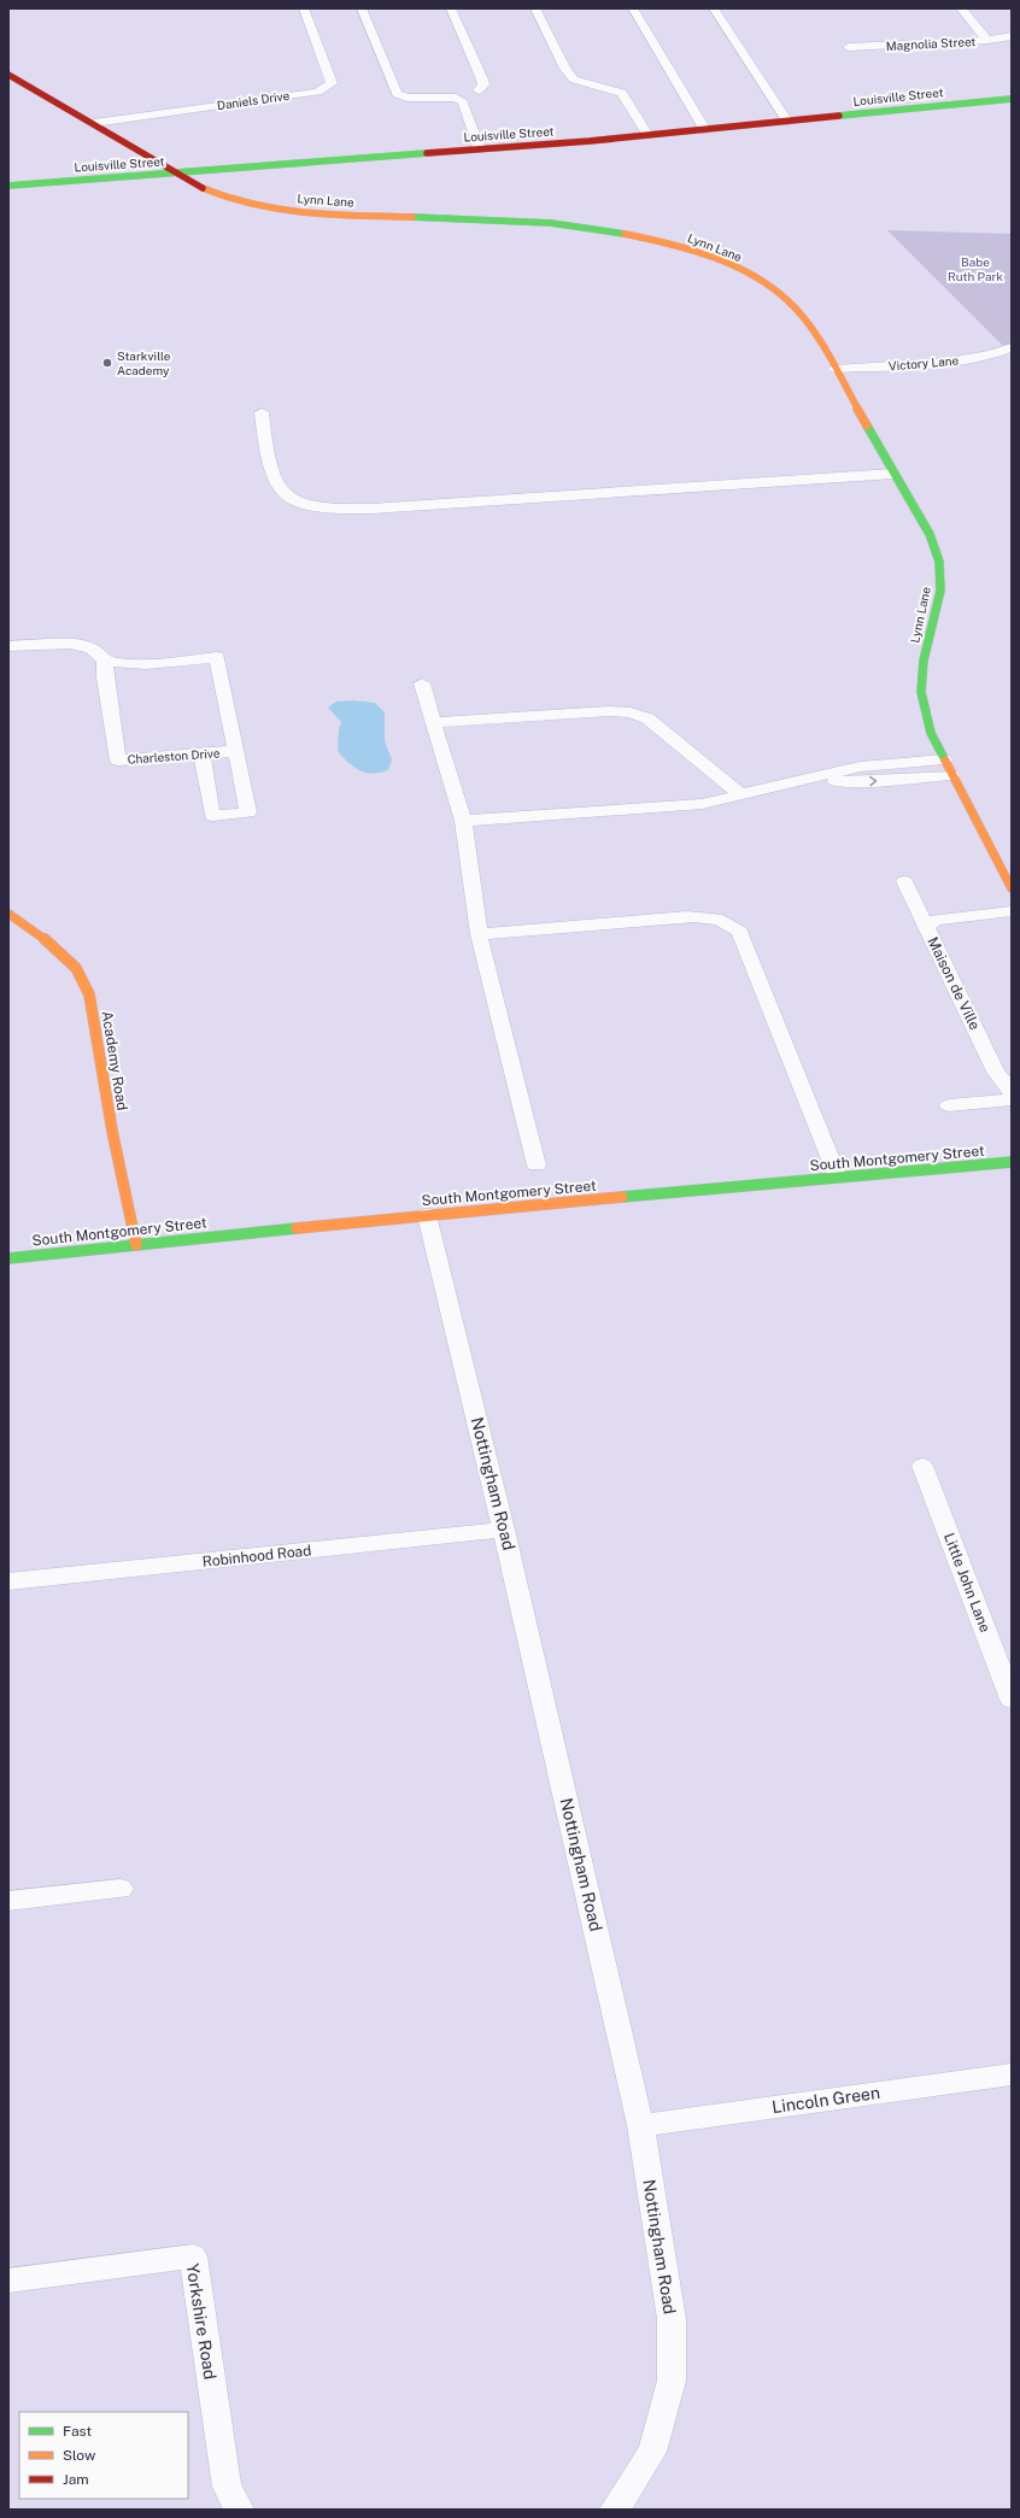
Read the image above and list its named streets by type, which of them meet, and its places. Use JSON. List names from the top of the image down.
{
  "streets": {
    "street": [
      "Magnolia Street",
      "Louisville Street",
      "Daniels Drive",
      "Lynn Lane",
      "Victory Lane",
      "Charleston Drive",
      "Maison de Ville",
      "Academy Road",
      "South Montgomery Street",
      "Nottingham Road",
      "Robinhood Road",
      "Little John Lane",
      "Lincoln Green",
      "Yorkshire Road"
    ]
  },
  "crossings": [
    ["Louisville Street", "Lynn Lane"],
    ["Daniels Drive", "Lynn Lane"],
    ["Lynn Lane", "Victory Lane"],
    ["Academy Road", "South Montgomery Street"],
    ["South Montgomery Street", "Nottingham Road"],
    ["Nottingham Road", "Robinhood Road"],
    ["Nottingham Road", "Lincoln Green"]
  ],
  "parks": ["Babe Ruth Park"],
  "places": ["Starkville Academy"],
  "legend": ["Fast", "Slow", "Jam"]
}
